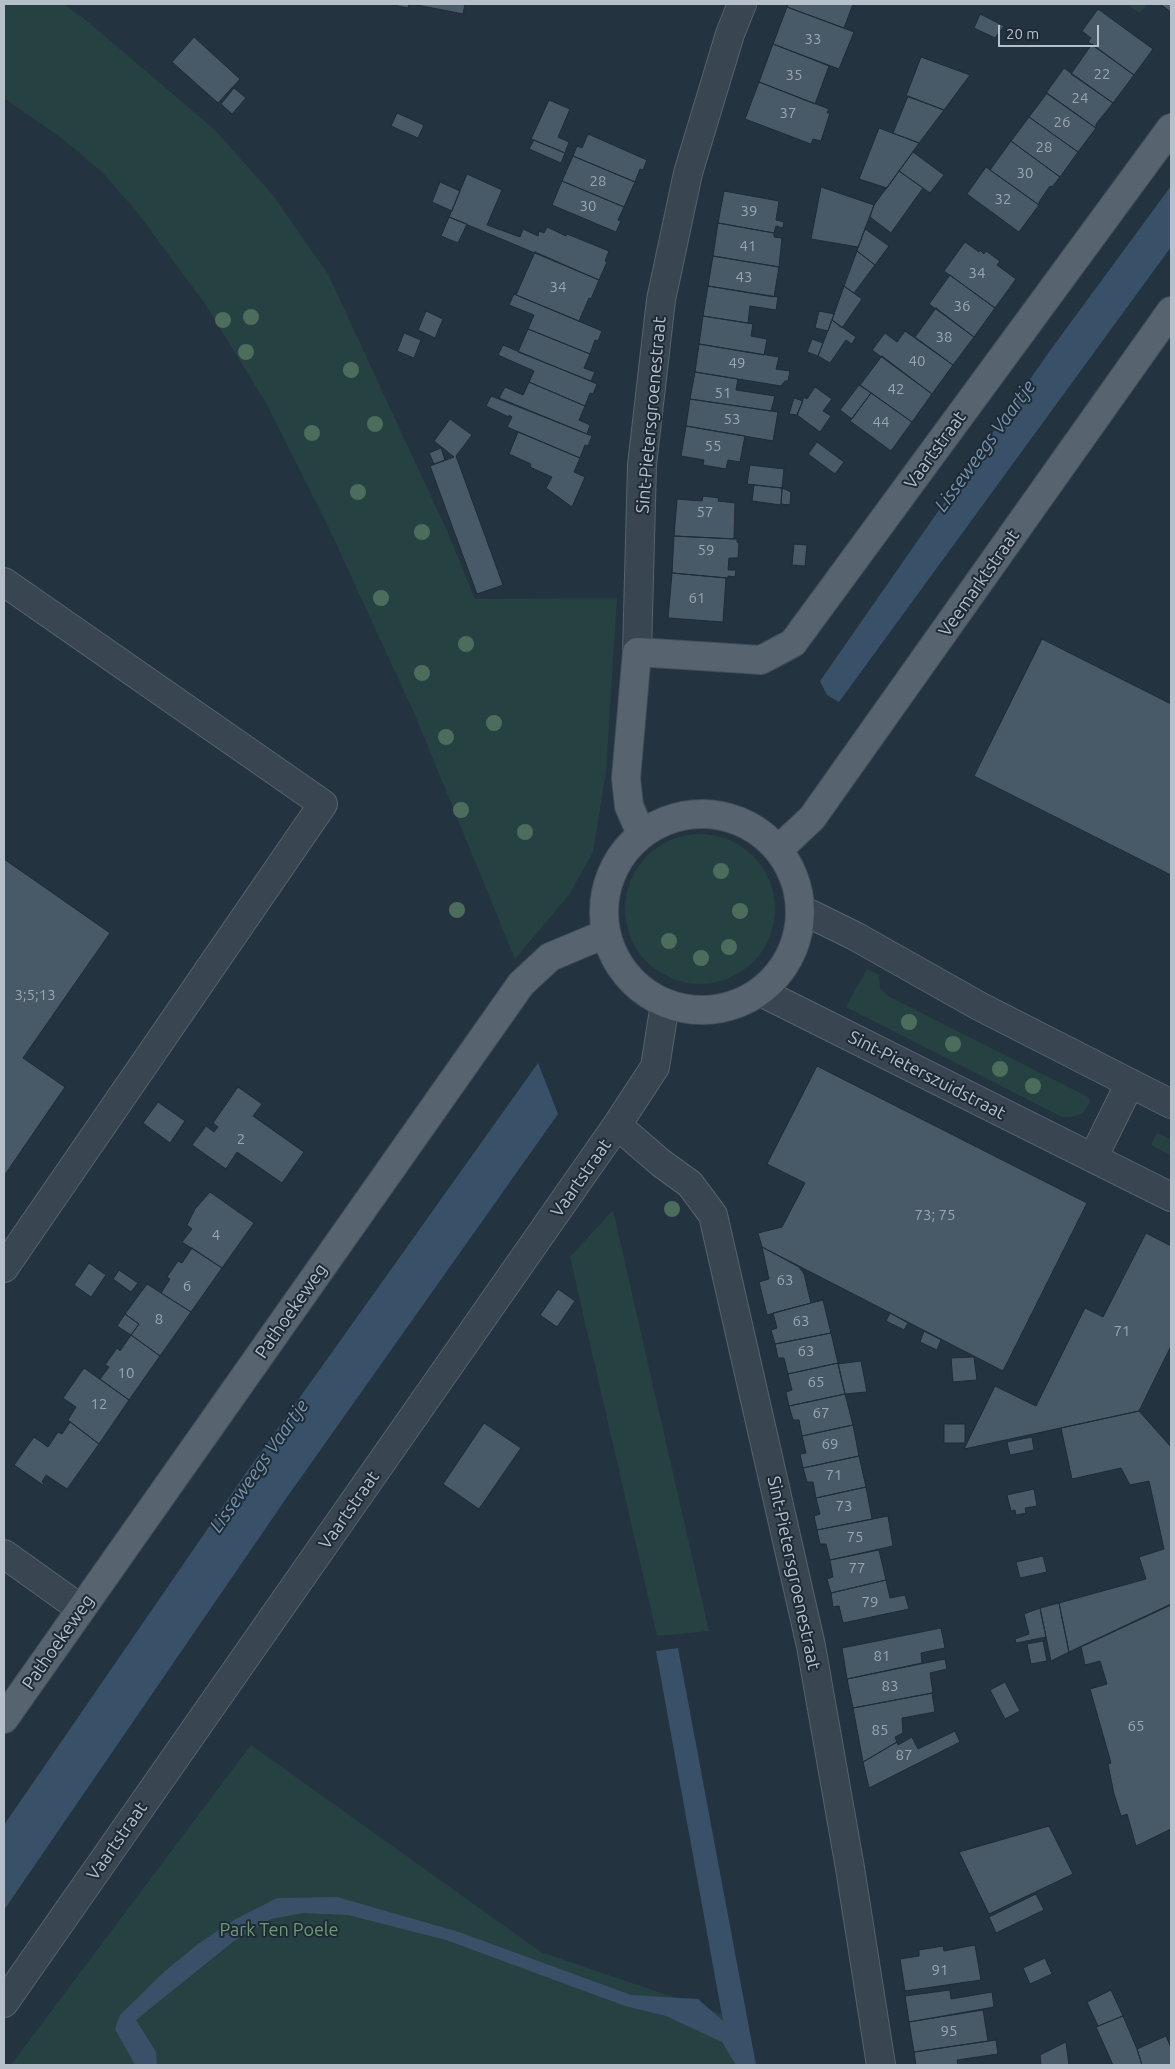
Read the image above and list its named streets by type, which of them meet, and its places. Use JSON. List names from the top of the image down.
{
  "streets": {
    "main road": [
      "Sint-Pietersgroenestraat",
      "Vaartstraat",
      "Veemarktstraat",
      "Pathoekeweg"
    ],
    "street": ["Sint-Pieterszuidstraat"]
  },
  "crossings": [
    ["Sint-Pietersgroenestraat", "Vaartstraat"]
  ],
  "water": ["Lisseweegs Vaartje"],
  "parks": ["Park Ten Poele"],
  "house_numbers": [
    "33",
    "22",
    "35",
    "24",
    "37",
    "26",
    "28",
    "30",
    "28",
    "32",
    "30",
    "39",
    "41",
    "34",
    "43",
    "34",
    "36",
    "38",
    "40",
    "49",
    "42",
    "51",
    "53",
    "44",
    "55",
    "57",
    "59",
    "61",
    "3;5;13",
    "2",
    "73; 75",
    "4",
    "63",
    "6",
    "8",
    "63",
    "71",
    "63",
    "10",
    "65",
    "12",
    "67",
    "69",
    "71",
    "73",
    "75",
    "77",
    "79",
    "81",
    "83",
    "65",
    "85",
    "87",
    "91",
    "95"
  ],
  "scale_bar": "20 m"
}
